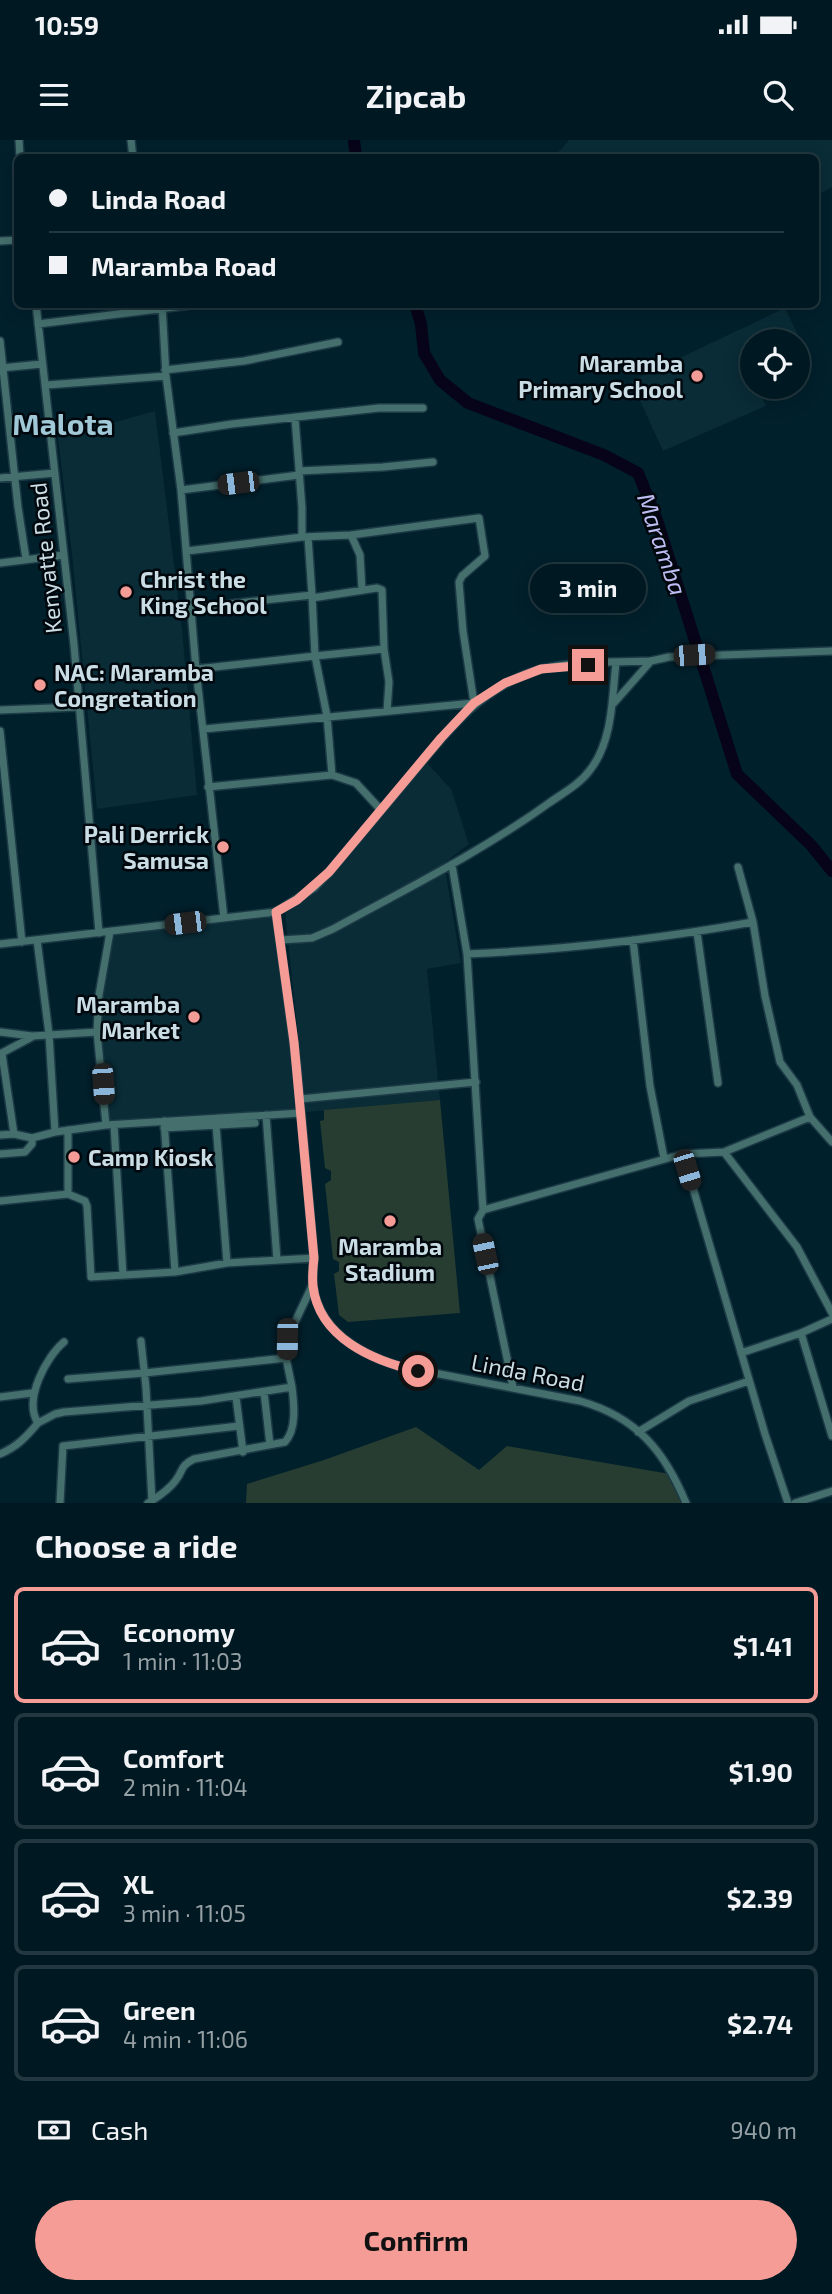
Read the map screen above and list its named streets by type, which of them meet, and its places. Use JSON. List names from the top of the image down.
{
  "streets": {
    "street": ["Kenyatte Road", "Linda Road"]
  },
  "districts": ["Malota"],
  "water": ["Maramba"],
  "places": [
    "Maramba Primary School",
    "Christ the King School",
    "NAC: Maramba Congretation",
    "Pali Derrick Samusa",
    "Maramba Market",
    "Camp Kiosk",
    "Maramba Stadium"
  ],
  "page": {
    "status": "10:59",
    "header": "Zipcab",
    "banner": ["Linda Road", "Maramba Road"],
    "bubble": "3 min",
    "heading": "Choose a ride",
    "list": [
      {
        "name": "Economy",
        "note": "1 min · 11:03",
        "value": "$1.41"
      },
      {
        "name": "Comfort",
        "note": "2 min · 11:04",
        "value": "$1.90"
      },
      {
        "name": "XL",
        "note": "3 min · 11:05",
        "value": "$2.39"
      },
      {
        "name": "Green",
        "note": "4 min · 11:06",
        "value": "$2.74"
      }
    ],
    "pay": ["Cash", "940 m"],
    "buttons": "Confirm"
  }
}
